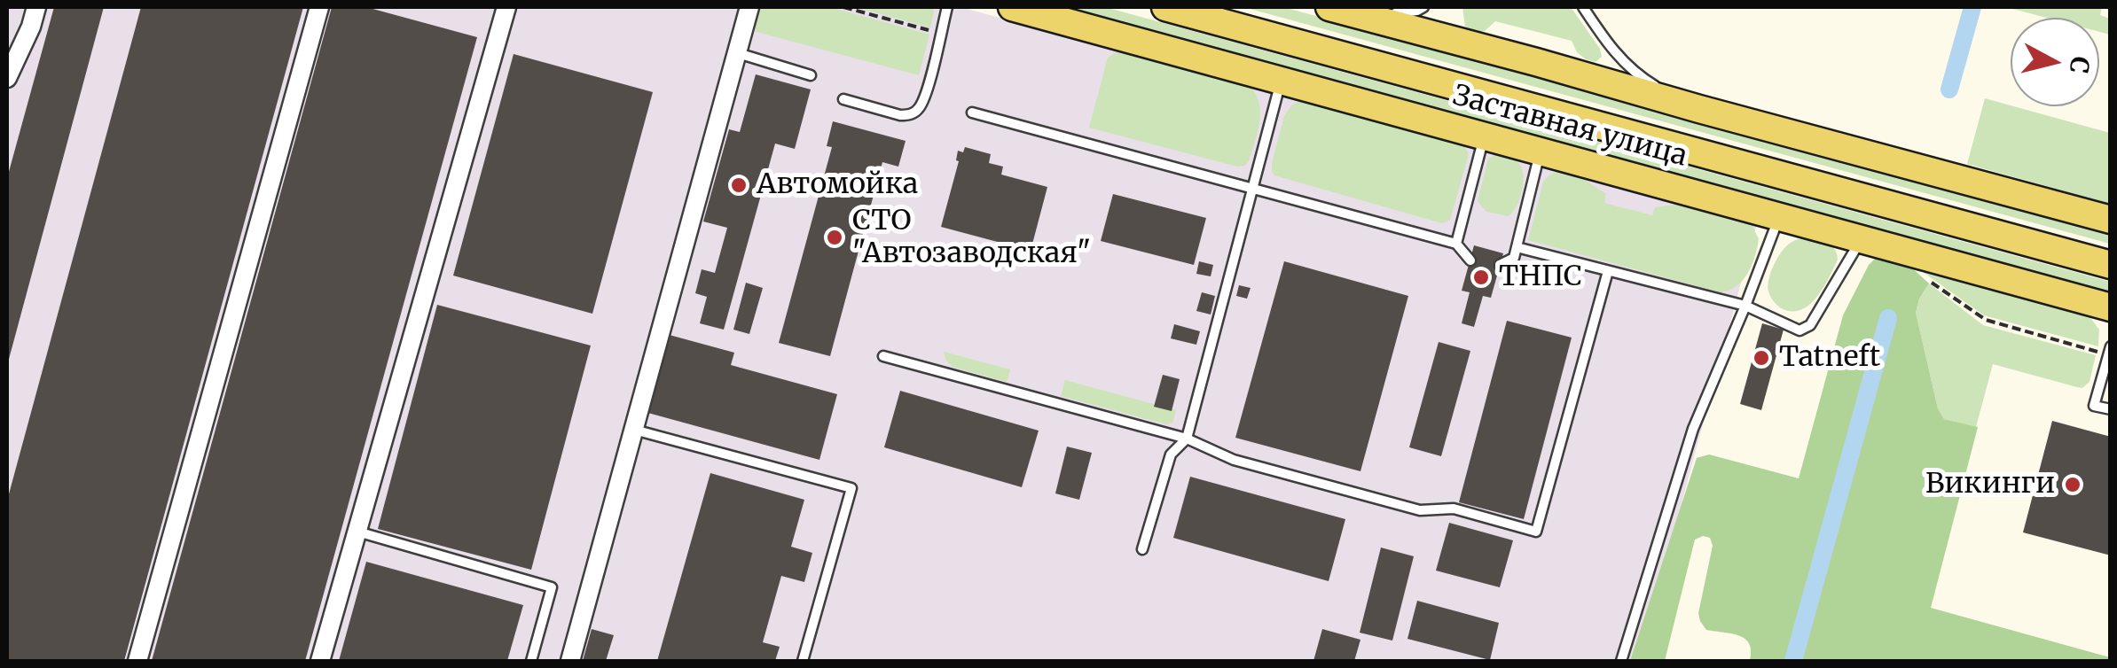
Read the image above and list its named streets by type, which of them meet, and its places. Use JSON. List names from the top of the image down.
{
  "streets": {
    "main road": ["Заставная улица"]
  },
  "places": [
    "Автомойка",
    "СТО \"Автозаводская\"",
    "ТНПС",
    "Tatneft",
    "Викинги"
  ],
  "north": "right"
}
